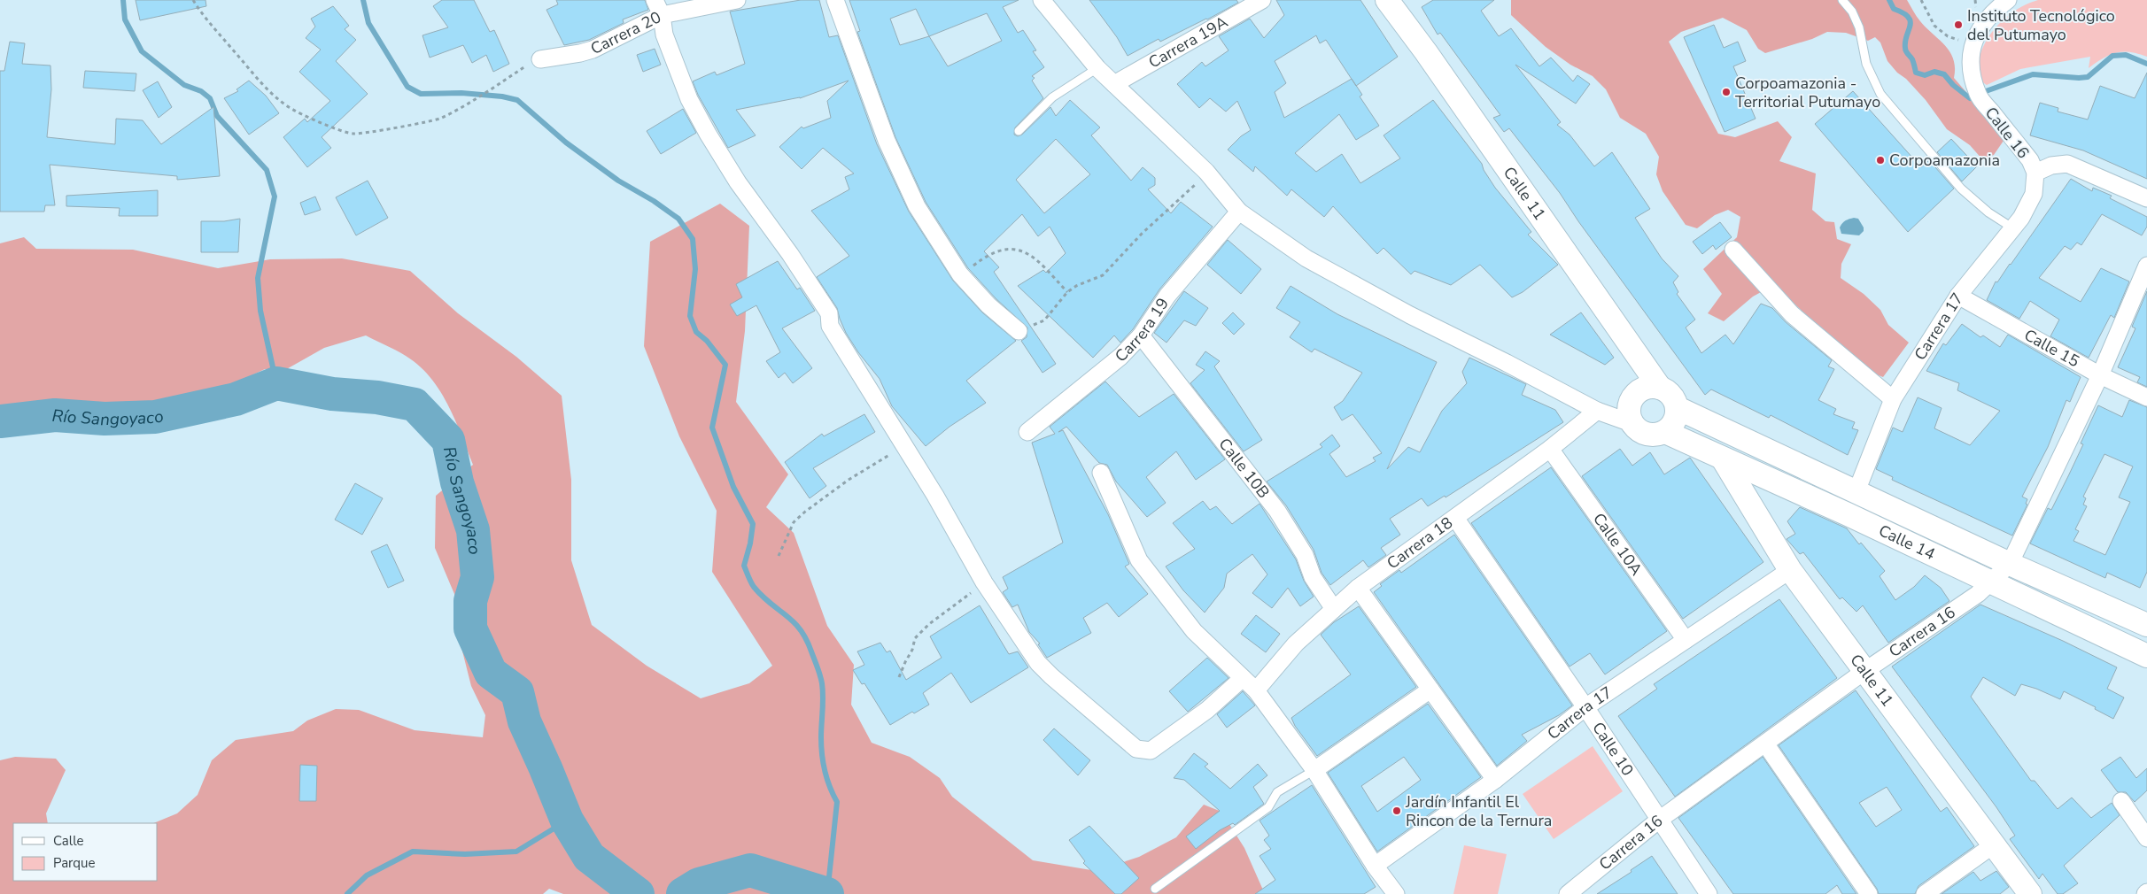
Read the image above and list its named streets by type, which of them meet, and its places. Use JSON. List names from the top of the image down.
{
  "streets": {
    "street": [
      "Carrera 20",
      "Carrera 19A",
      "Calle 16",
      "Calle 11",
      "Carrera 17",
      "Carrera 19",
      "Calle 15",
      "Calle 10B",
      "Calle 14",
      "Carrera 18",
      "Calle 10A",
      "Carrera 16",
      "Calle 10"
    ]
  },
  "crossings": [
    ["Calle 16", "Carrera 17"],
    ["Calle 11", "Carrera 17"],
    ["Calle 11", "Calle 14"],
    ["Calle 11", "Carrera 16"],
    ["Carrera 17", "Calle 15"],
    ["Carrera 17", "Calle 14"],
    ["Carrera 17", "Calle 10A"],
    ["Carrera 17", "Calle 10"],
    ["Carrera 19", "Calle 10B"],
    ["Calle 15", "Carrera 16"],
    ["Calle 10B", "Carrera 18"],
    ["Calle 14", "Carrera 16"],
    ["Carrera 18", "Calle 10A"],
    ["Carrera 18", "Calle 10"],
    ["Carrera 16", "Calle 10"]
  ],
  "water": ["Río Sangoyaco"],
  "places": [
    "Instituto Tecnológico del Putumayo",
    "Corpoamazonia - Territorial Putumayo",
    "Corpoamazonia",
    "Jardín Infantil El Rincon de la Ternura"
  ],
  "legend": ["Calle", "Parque"]
}
